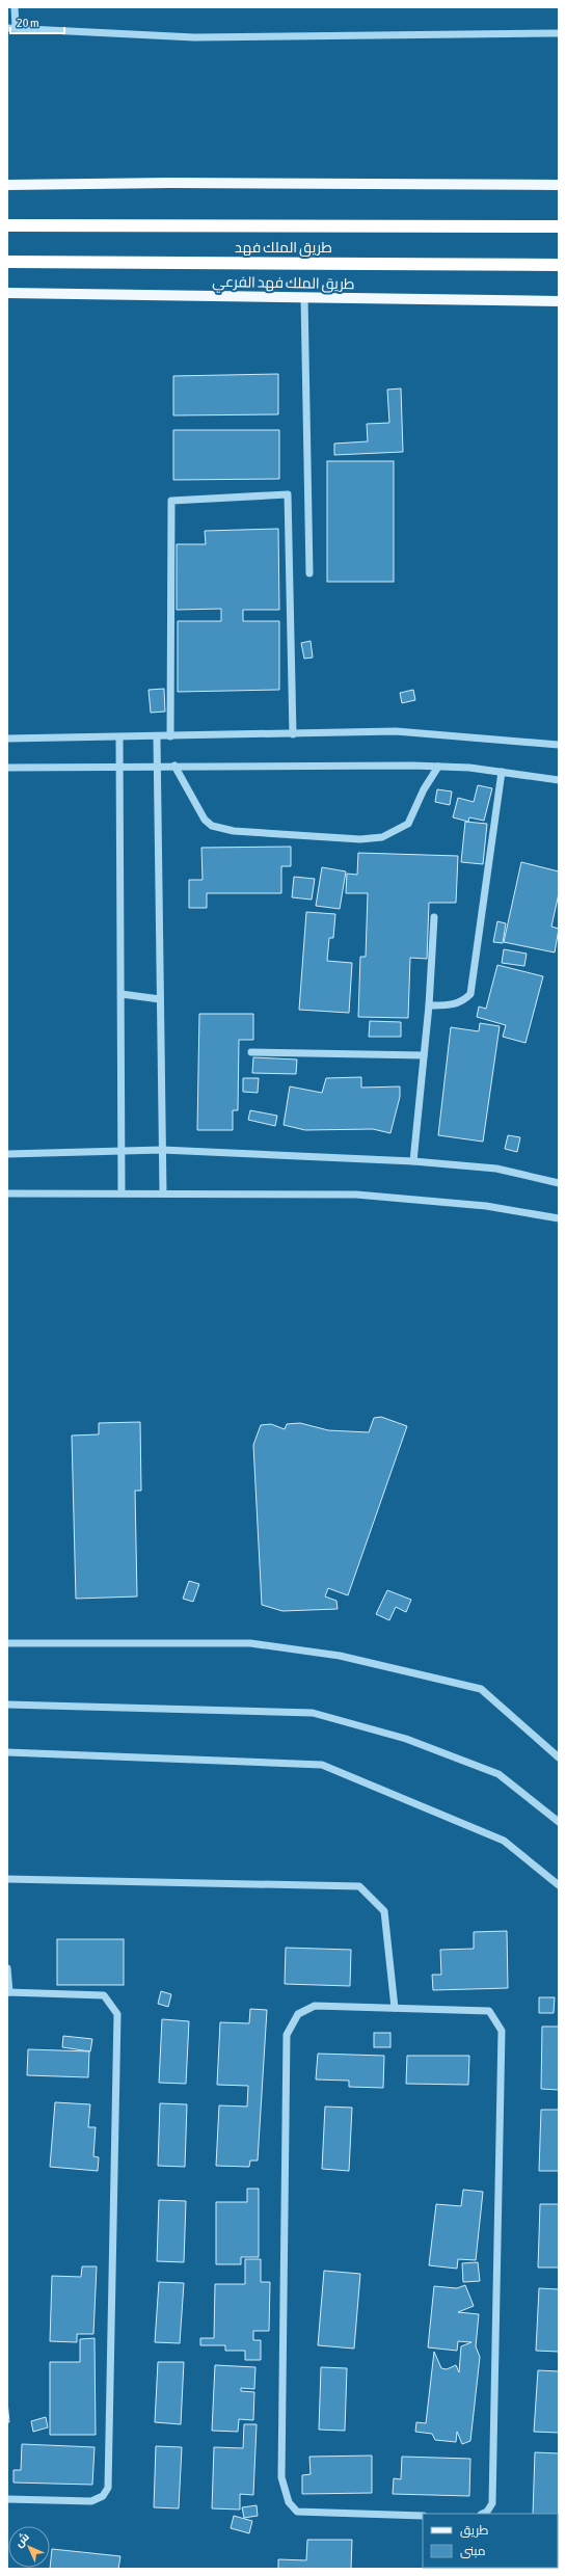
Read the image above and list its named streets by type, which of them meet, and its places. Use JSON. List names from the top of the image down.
{
  "streets": {
    "highway": ["طريق الملك فهد"],
    "main road": ["طريق الملك فهد الفرعي"]
  },
  "legend": ["طريق", "مبنى"],
  "scale_bar": "20 m",
  "north": "top left"
}
